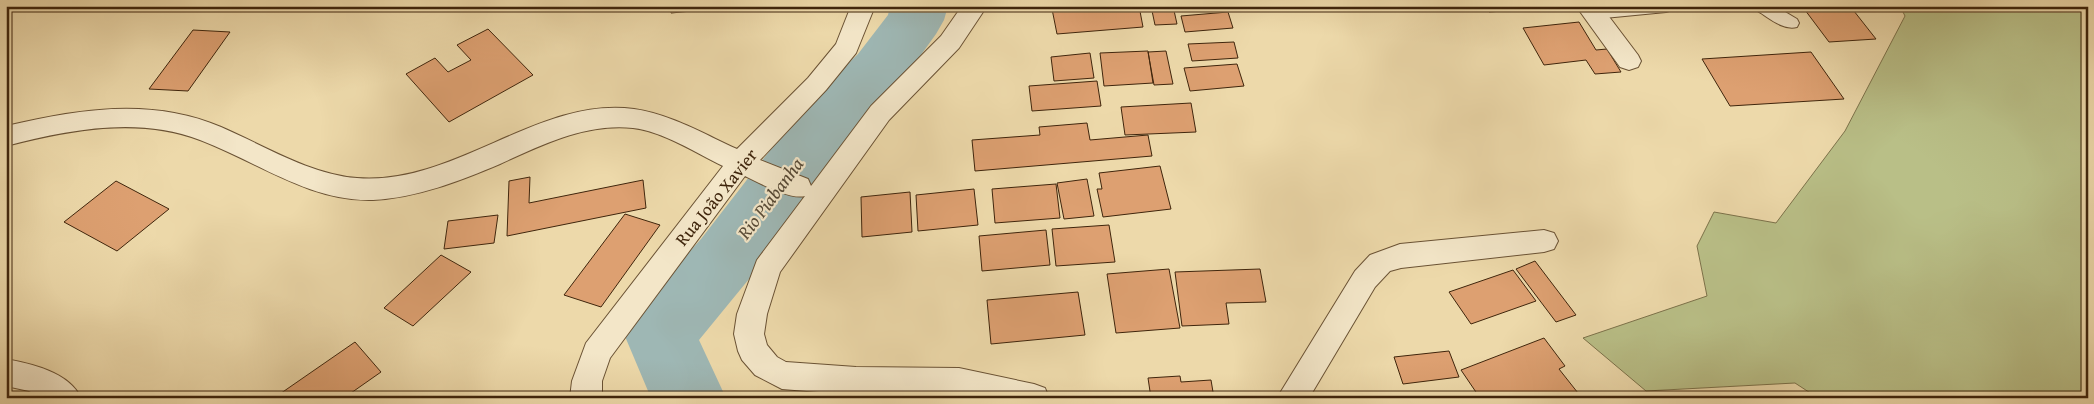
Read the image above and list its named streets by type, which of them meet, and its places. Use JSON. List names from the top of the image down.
{
  "streets": {
    "street": ["Rua João Xavier"]
  },
  "water": ["Rio Piabanha"]
}
